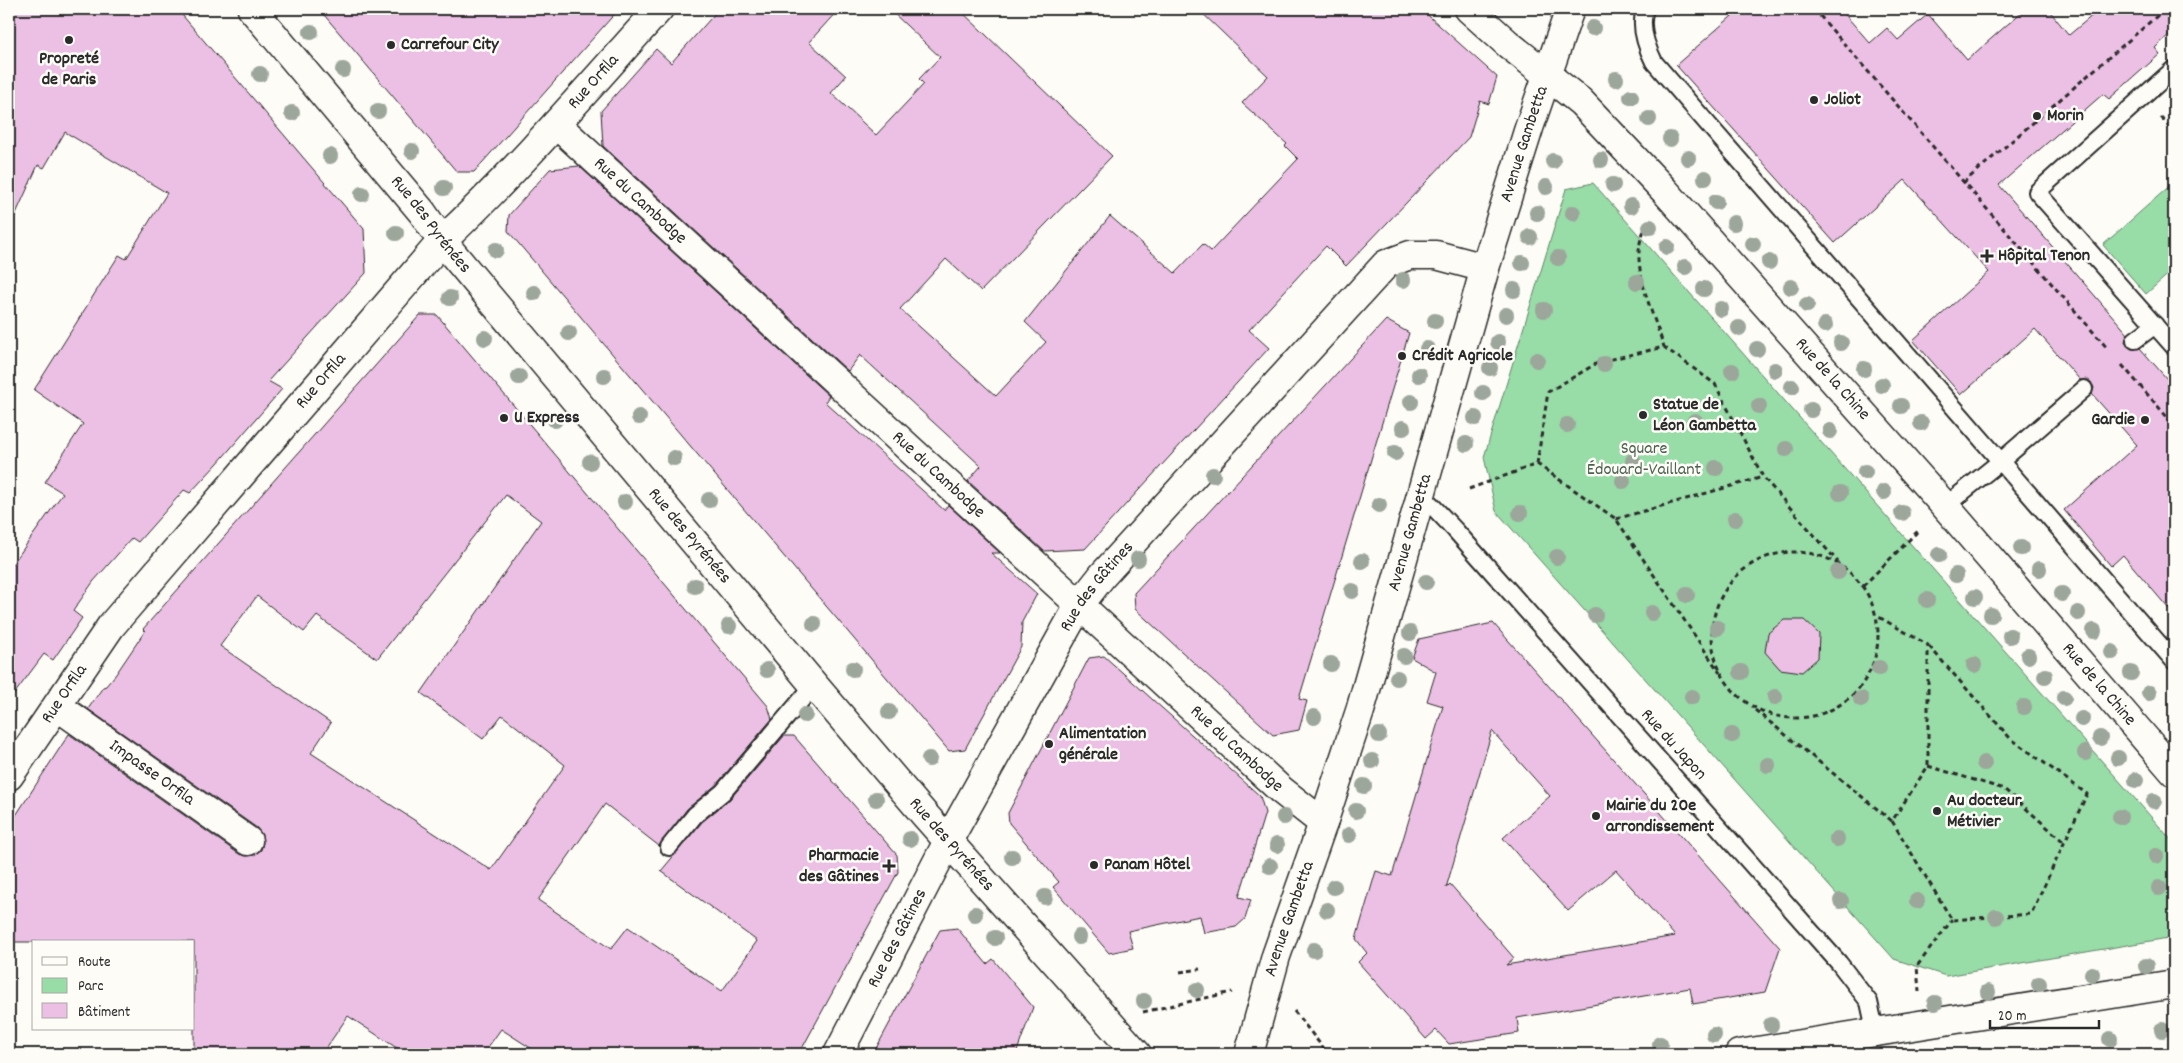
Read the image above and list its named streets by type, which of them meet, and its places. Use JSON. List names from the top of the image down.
{
  "streets": {
    "street": [
      "Rue Orfila",
      "Avenue Gambetta",
      "Rue du Cambodge",
      "Rue des Pyrénées",
      "Rue de la Chine",
      "Rue des Gâtines",
      "Impasse Orfila"
    ],
    "lane": ["Rue du Japon"]
  },
  "crossings": [
    ["Rue Orfila", "Rue du Cambodge"],
    ["Rue Orfila", "Rue des Pyrénées"],
    ["Rue Orfila", "Impasse Orfila"],
    ["Avenue Gambetta", "Rue du Cambodge"],
    ["Avenue Gambetta", "Rue de la Chine"],
    ["Avenue Gambetta", "Rue des Gâtines"],
    ["Avenue Gambetta", "Rue du Japon"],
    ["Rue du Cambodge", "Rue des Gâtines"],
    ["Rue des Pyrénées", "Rue des Gâtines"]
  ],
  "parks": ["Square Édouard-Vaillant"],
  "places": {
    "other": [
      "Propreté de Paris",
      "Carrefour City",
      "Joliot",
      "Morin",
      "Crédit Agricole",
      "Statue de Léon Gambetta",
      "U Express",
      "Gardie",
      "Alimentation générale",
      "Au docteur Métivier",
      "Mairie du 20e arrondissement",
      "Panam Hôtel"
    ],
    "health": ["Hôpital Tenon", "Pharmacie des Gâtines"]
  },
  "legend": ["Route", "Parc", "Bâtiment"],
  "scale_bar": "20 m"
}
